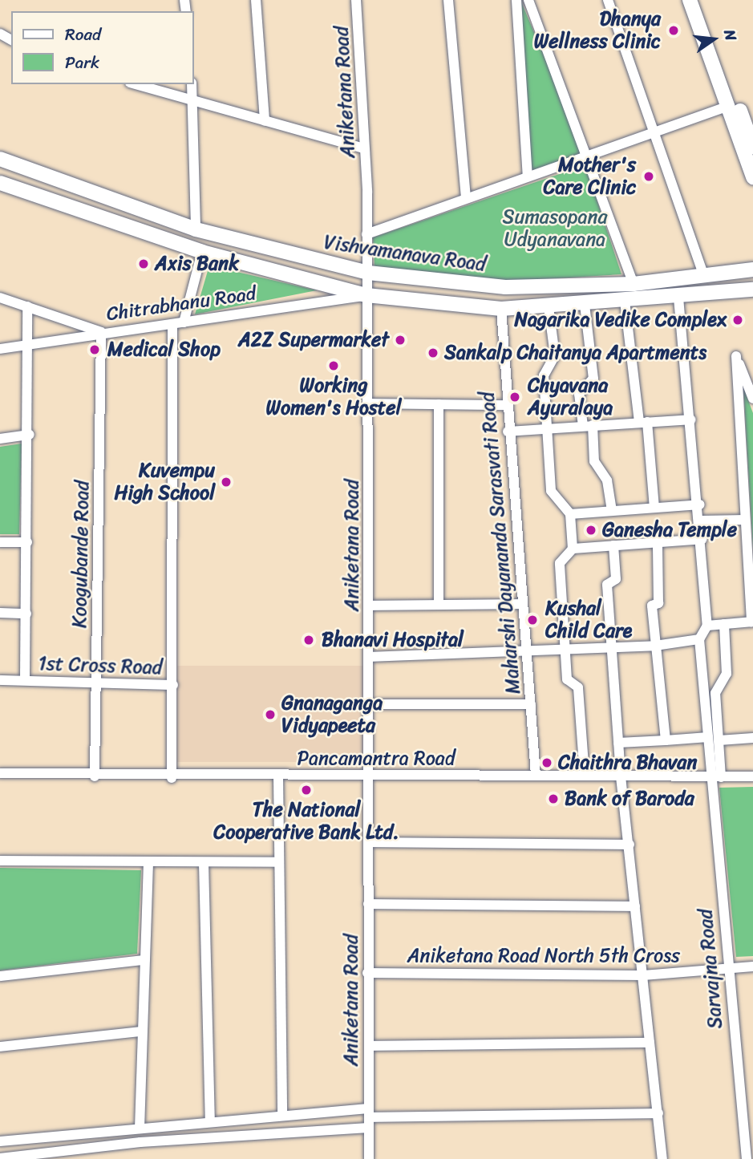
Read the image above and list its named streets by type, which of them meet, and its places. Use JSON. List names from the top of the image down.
{
  "streets": {
    "main road": ["Vishvamanava Road"],
    "street": [
      "Aniketana Road",
      "Chitrabhanu Road",
      "Maharshi Dayananda Sarasvati Road",
      "Koogubande Road",
      "1st Cross Road",
      "Pancamantra Road",
      "Aniketana Road North 5th Cross",
      "Sarvajna Road"
    ]
  },
  "crossings": [
    ["Aniketana Road", "Vishvamanava Road"],
    ["Aniketana Road", "Chitrabhanu Road"],
    ["Aniketana Road", "Pancamantra Road"],
    ["Aniketana Road", "Aniketana Road North 5th Cross"],
    ["Vishvamanava Road", "Chitrabhanu Road"],
    ["Vishvamanava Road", "Maharshi Dayananda Sarasvati Road"],
    ["Chitrabhanu Road", "Koogubande Road"],
    ["Chitrabhanu Road", "1st Cross Road"],
    ["Maharshi Dayananda Sarasvati Road", "Pancamantra Road"],
    ["Koogubande Road", "1st Cross Road"],
    ["Koogubande Road", "Pancamantra Road"],
    ["Pancamantra Road", "Sarvajna Road"],
    ["Aniketana Road North 5th Cross", "Sarvajna Road"]
  ],
  "parks": ["Sumasopana Udyanavana"],
  "places": [
    "Dhanya Wellness Clinic",
    "Mother's Care Clinic",
    "Axis Bank",
    "Nagarika Vedike Complex",
    "A2Z Supermarket",
    "Medical Shop",
    "Sankalp Chaitanya Apartments",
    "Working Women's Hostel",
    "Chyavana Ayuralaya",
    "Kuvempu High School",
    "Ganesha Temple",
    "Kushal Child Care",
    "Bhanavi Hospital",
    "Gnanaganga Vidyapeeta",
    "Chaithra Bhavan",
    "The National Cooperative Bank Ltd.",
    "Bank of Baroda"
  ],
  "legend": ["Road", "Park"],
  "north": "right"
}
